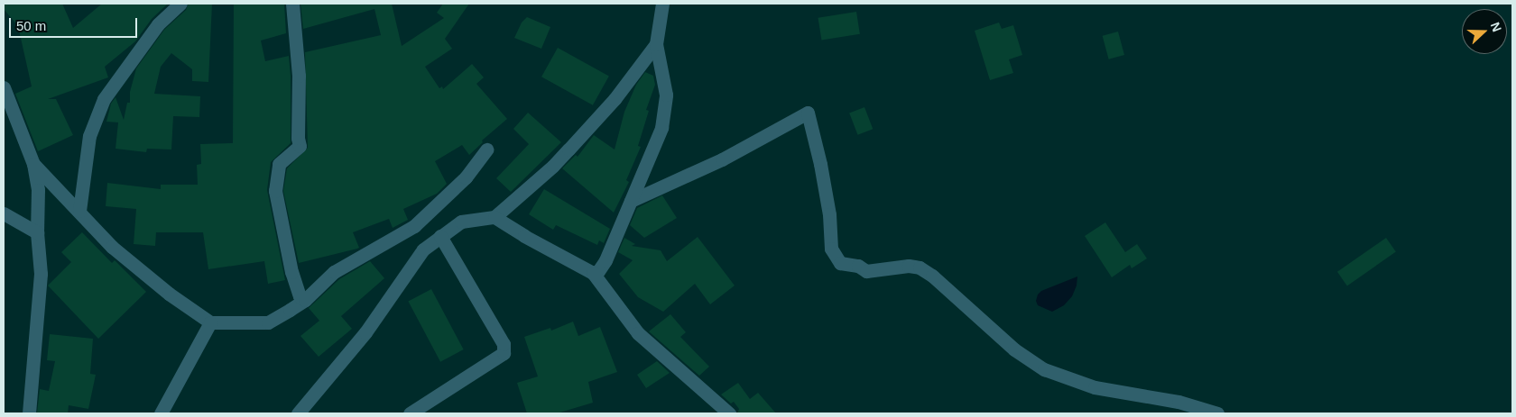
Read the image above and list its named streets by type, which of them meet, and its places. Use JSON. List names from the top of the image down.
{
  "scale_bar": "50 m",
  "north": "right"
}
